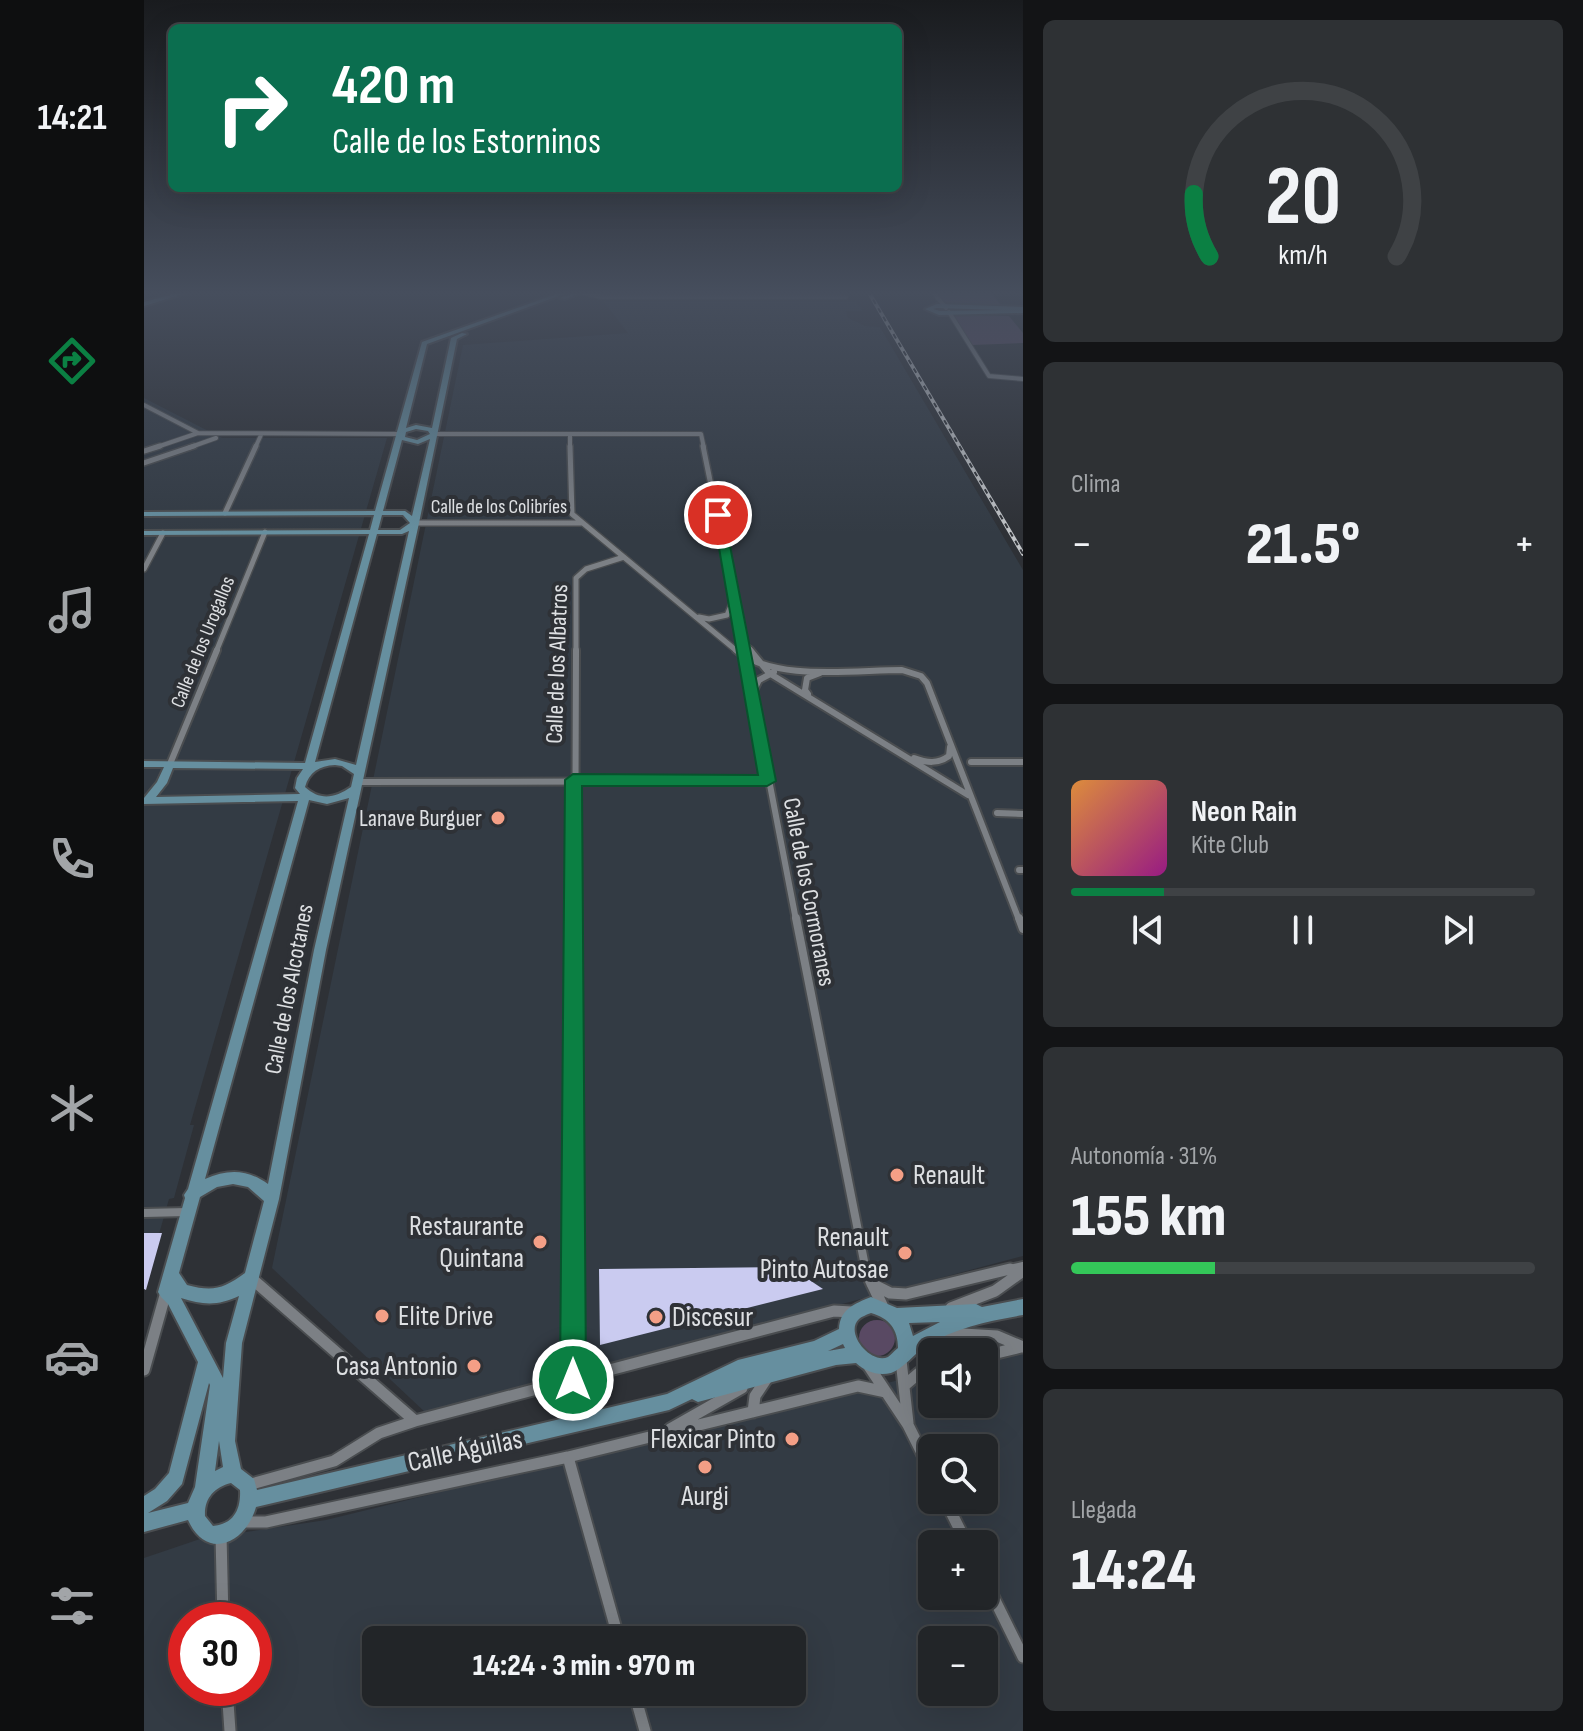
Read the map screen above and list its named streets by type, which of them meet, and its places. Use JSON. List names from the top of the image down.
{
  "streets": {
    "street": [
      "Calle de los Colibríes",
      "Calle de los Urogallos",
      "Calle de los Albatros",
      "Calle de los Cormoranes",
      "Calle de los Alcotanes",
      "Calle Águilas"
    ]
  },
  "crossings": [
    ["Calle de los Colibríes", "Calle de los Alcotanes"],
    ["Calle de los Cormoranes", "Calle Águilas"],
    ["Calle de los Alcotanes", "Calle Águilas"]
  ],
  "places": [
    "Lanave Burguer",
    "Renault",
    "Restaurante Quintana",
    "Renault Pinto Autosae",
    "Elite Drive",
    "Discesur",
    "Casa Antonio",
    "Flexicar Pinto",
    "Aurgi"
  ],
  "page": {
    "tabs": "14:21",
    "turn": ["420 m", "Calle de los Estorninos"],
    "tile": [
      "Clima",
      ["Autonomía · 31%", "155 km"],
      ["Llegada", "14:24"]
    ],
    "heat": ["−", "21.5°", "+"],
    "song": ["Neon Rain", "Kite Club"],
    "map_buttons": ["+", "−"],
    "limit": "30",
    "trip": "14:24 · 3 min · 970 m",
    "gauge": ["20", "km/h"]
  }
}
